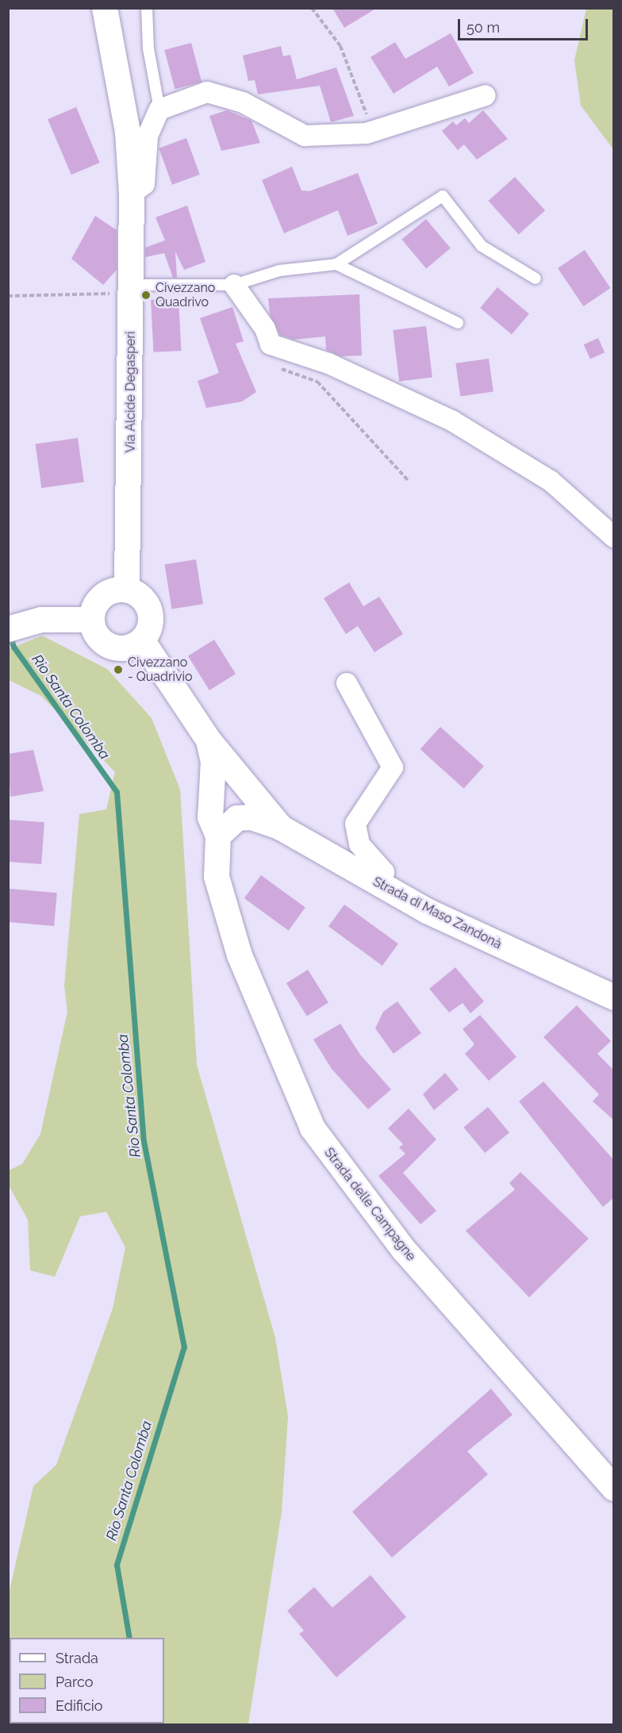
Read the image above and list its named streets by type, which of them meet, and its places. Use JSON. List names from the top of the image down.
{
  "streets": {
    "street": ["Via Alcide Degasperi", "Strada di Maso Zandonà", "Strada delle Campagne"]
  },
  "water": ["Rio Santa Colomba"],
  "places": ["Civezzano Quadrivo", "Civezzano - Quadrivio"],
  "legend": ["Strada", "Parco", "Edificio"],
  "scale_bar": "50 m"
}
